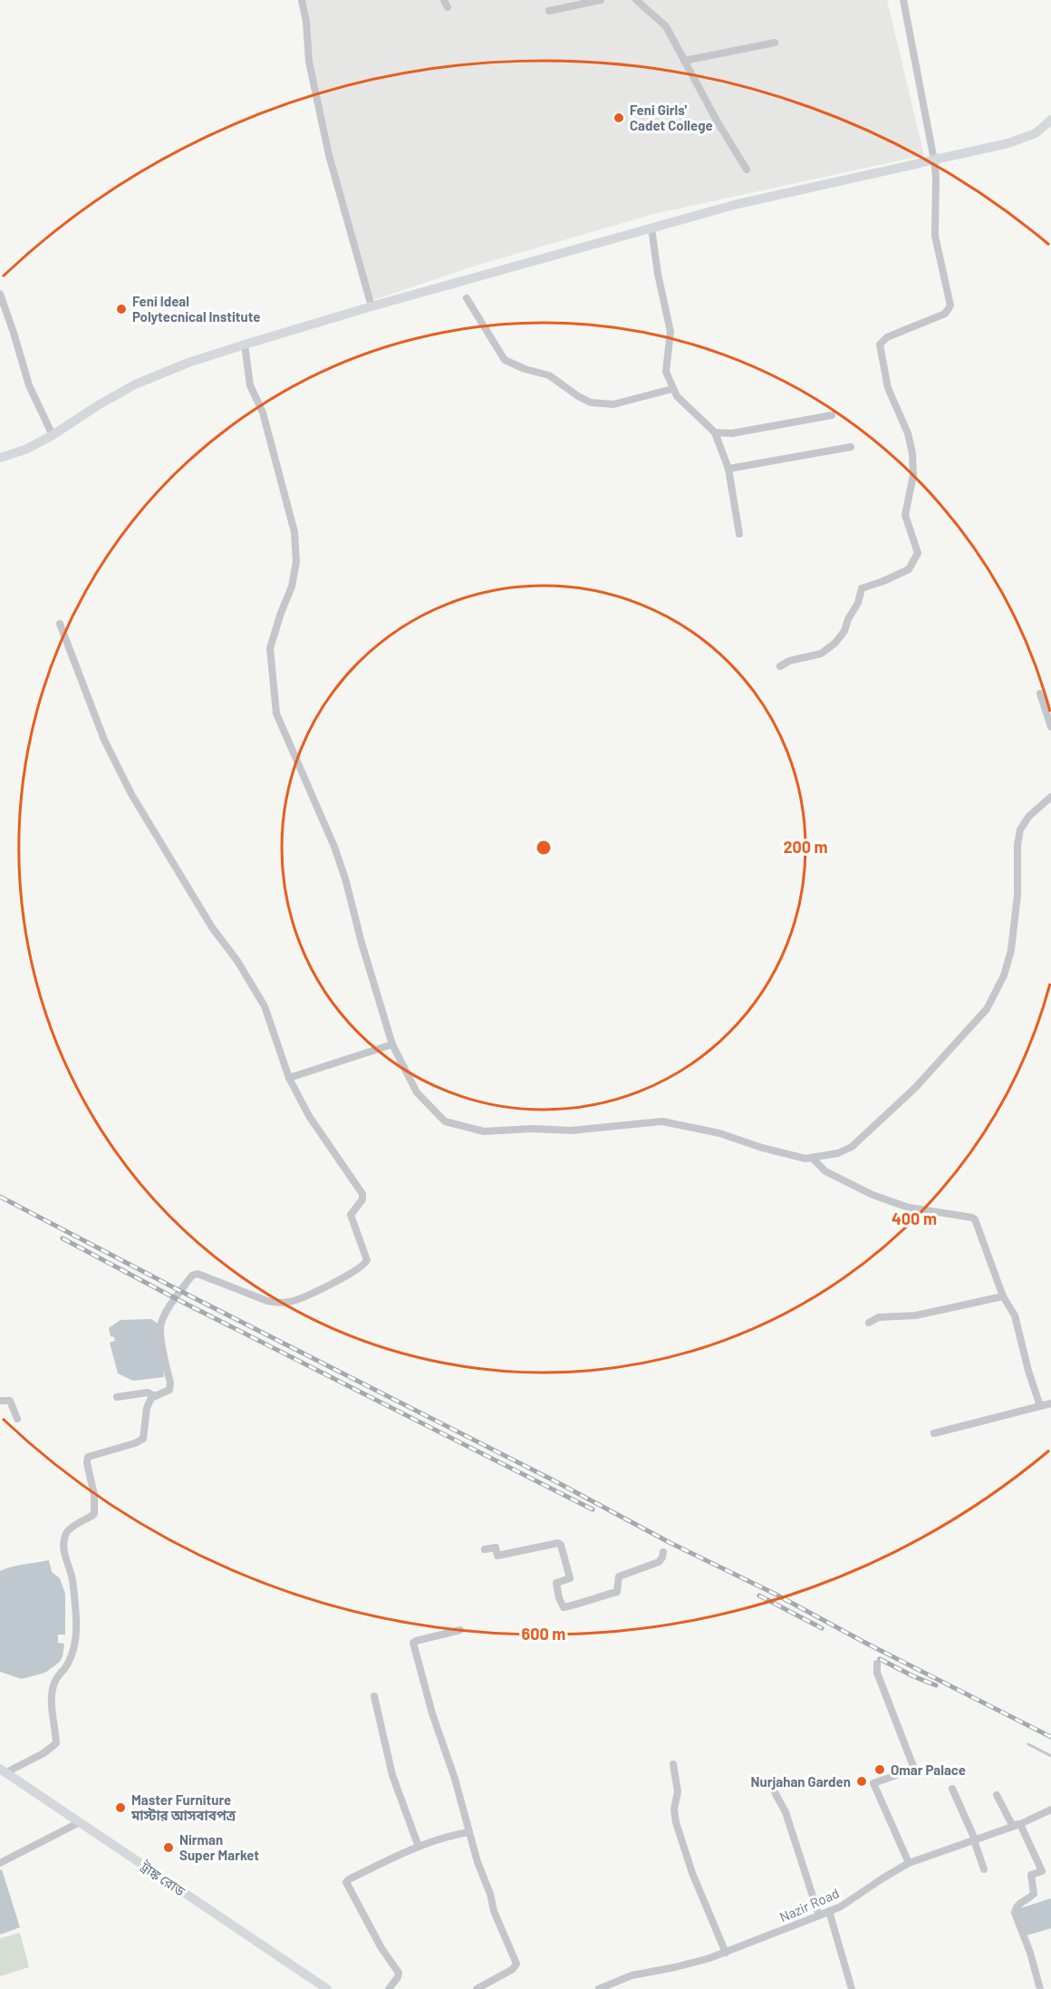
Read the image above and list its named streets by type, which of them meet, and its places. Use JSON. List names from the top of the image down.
{
  "streets": {
    "main road": ["ট্রাঙ্ক রোড"],
    "street": ["Nazir Road"]
  },
  "places": [
    "Feni Girls' Cadet College",
    "Feni Ideal Polytecnical Institute",
    "Omar Palace",
    "Nurjahan Garden",
    "Master Furniture মাস্টার আসবাবপত্র",
    "Nirman Super Market"
  ],
  "rings": ["200 m", "400 m", "600 m"]
}
